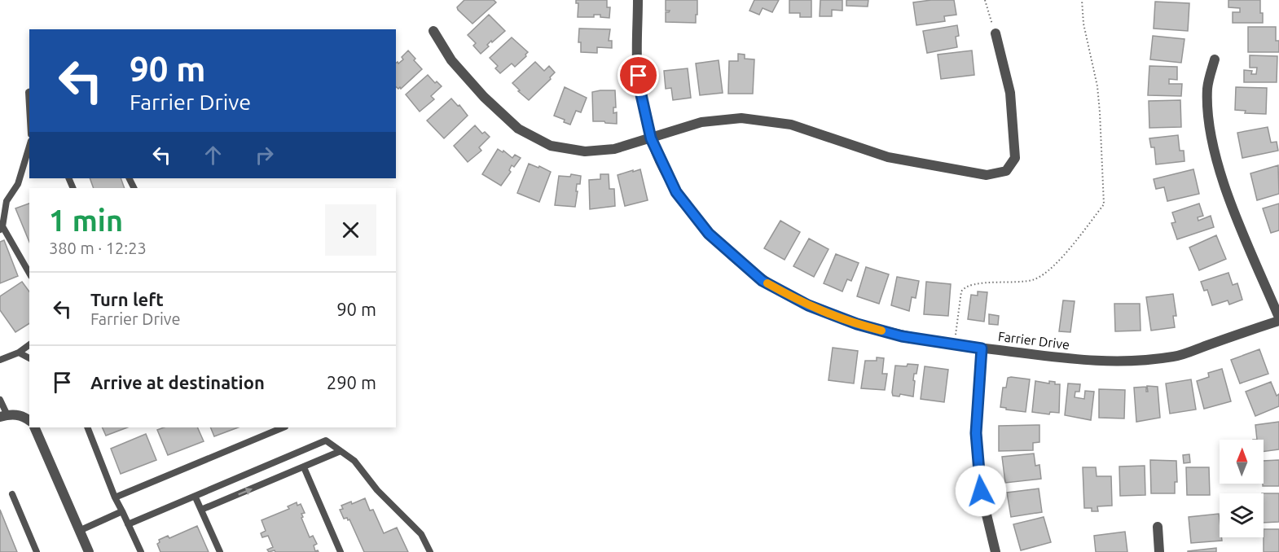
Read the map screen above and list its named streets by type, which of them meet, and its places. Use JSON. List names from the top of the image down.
{
  "streets": {
    "street": ["Farrier Drive"]
  },
  "north": "top",
  "page": {
    "turn": ["90 m", "Farrier Drive"],
    "heading": ["1 min", "380 m · 12:23"],
    "list": [
      {
        "name": "Turn left",
        "note": "Farrier Drive",
        "value": "90 m"
      },
      {
        "name": "Arrive at destination",
        "value": "290 m"
      }
    ]
  }
}
